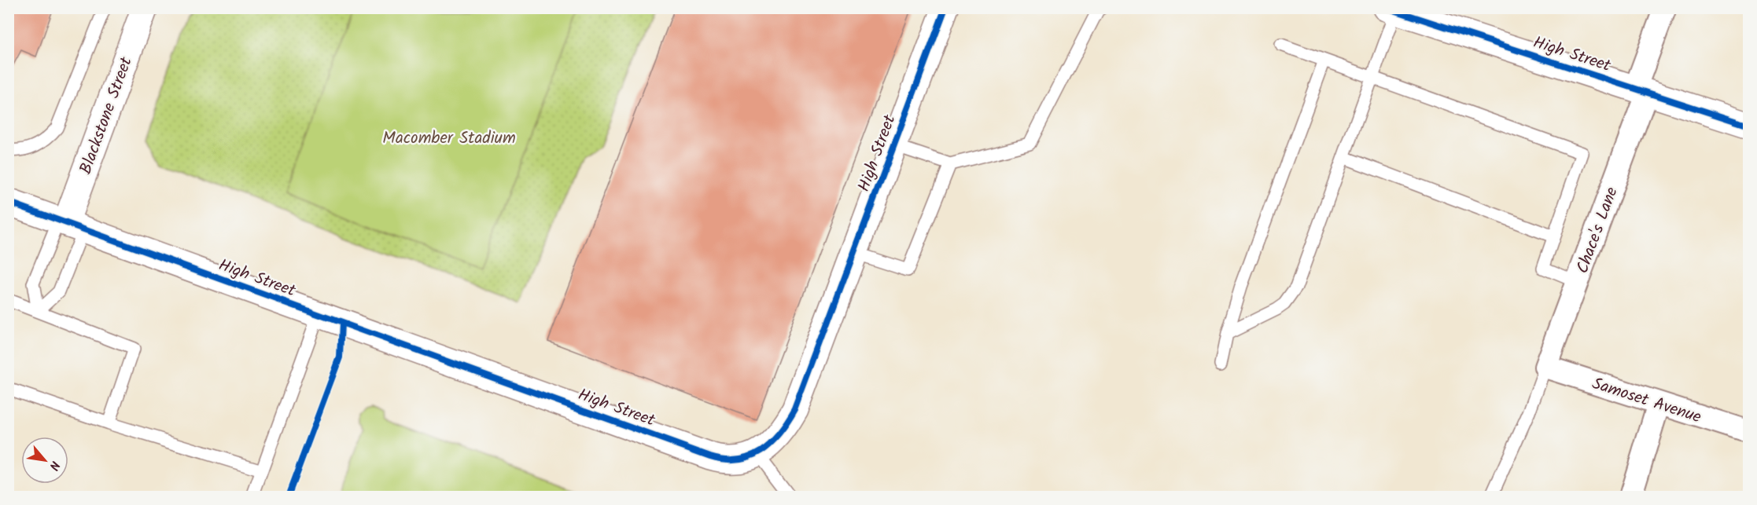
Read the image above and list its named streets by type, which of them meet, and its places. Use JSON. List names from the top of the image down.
{
  "streets": {
    "street": [
      "High Street",
      "Blackstone Street",
      "Chace's Lane",
      "Samoset Avenue"
    ]
  },
  "crossings": [
    ["High Street", "Blackstone Street"],
    ["High Street", "Chace's Lane"],
    ["Chace's Lane", "Samoset Avenue"]
  ],
  "parks": ["Macomber Stadium"],
  "north": "bottom right"
}
